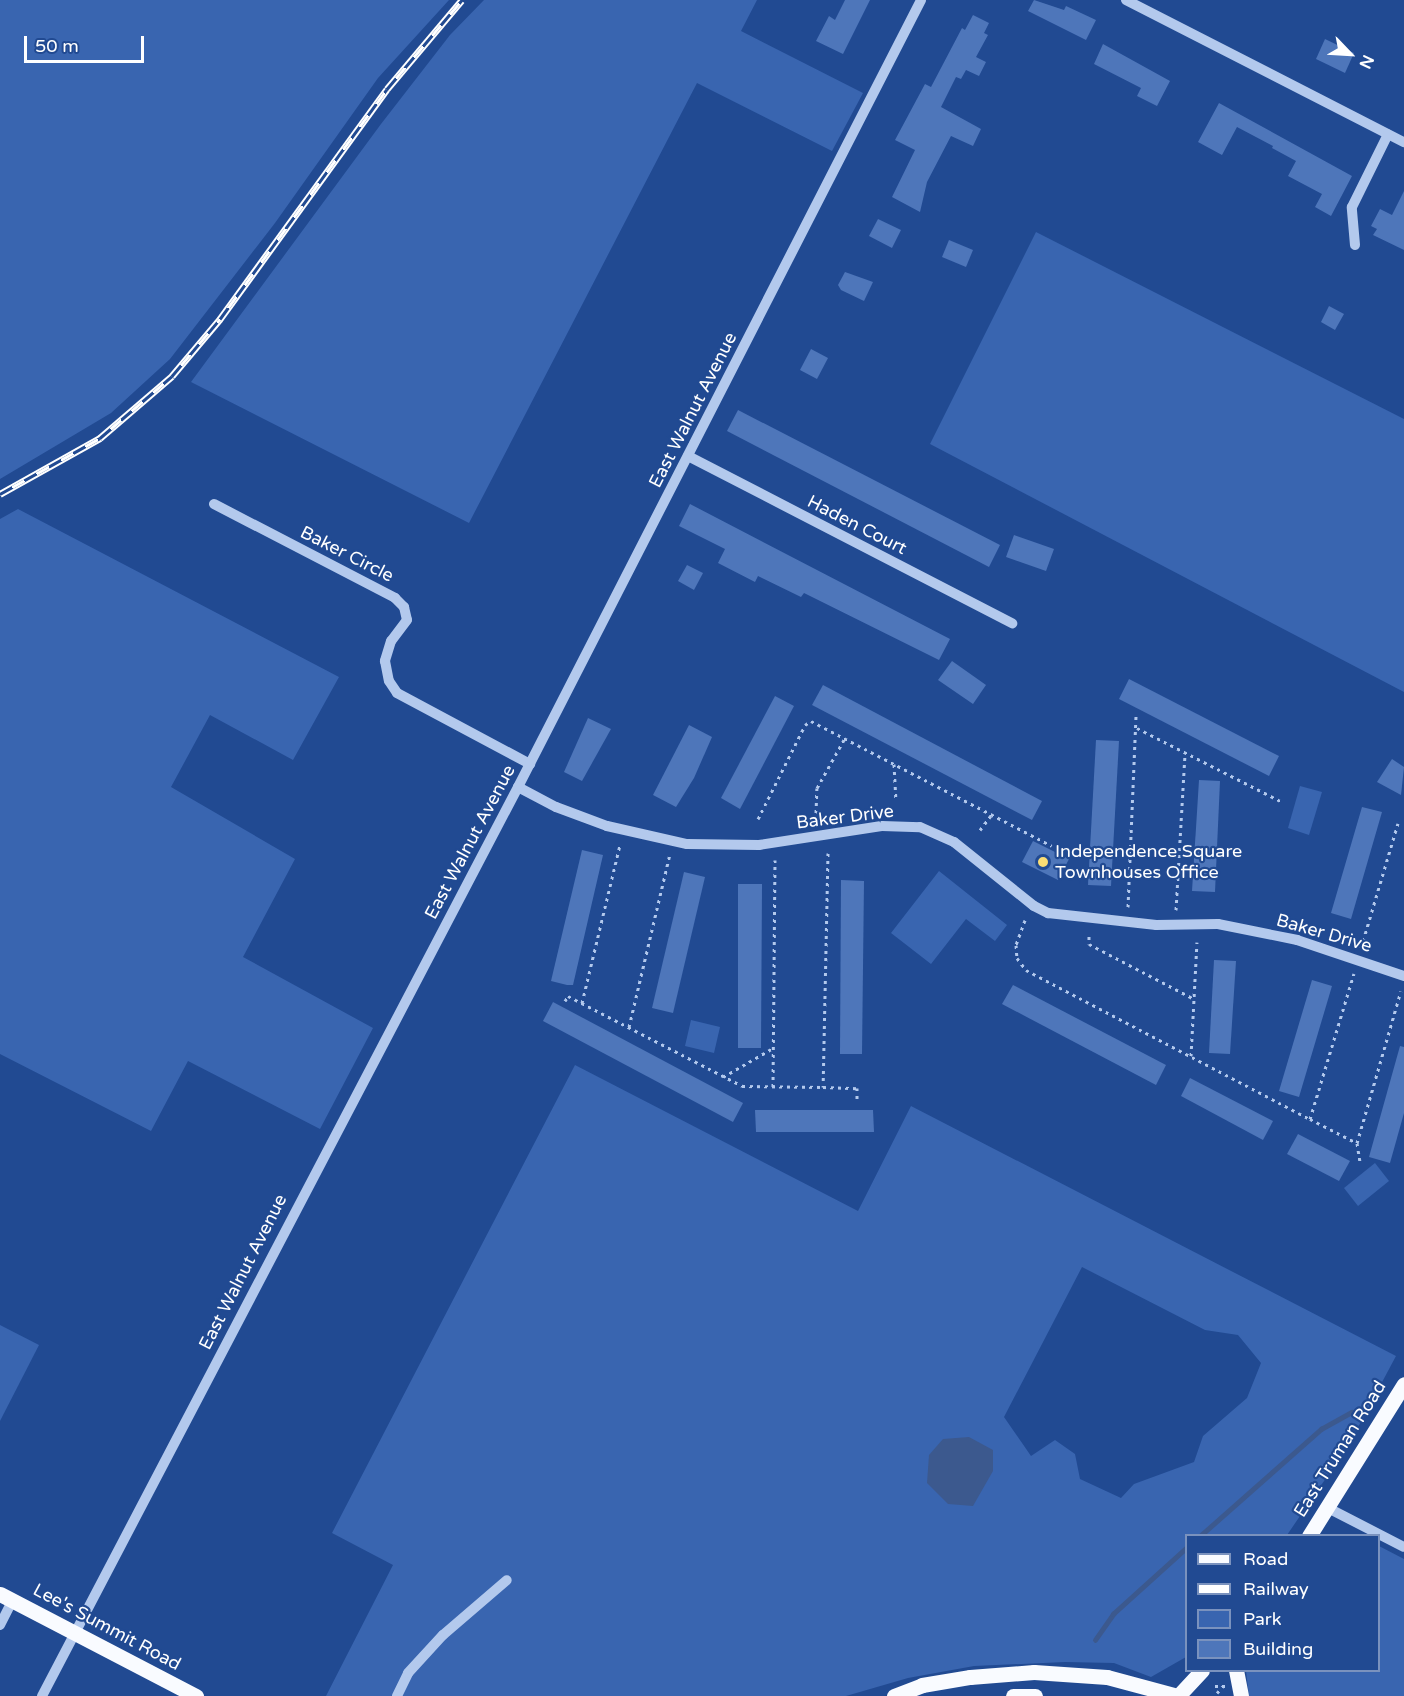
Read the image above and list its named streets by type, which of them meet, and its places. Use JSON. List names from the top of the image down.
{
  "streets": {
    "main road": ["East Truman Road", "Lee's Summit Road"],
    "street": [
      "East Walnut Avenue",
      "Haden Court",
      "Baker Circle",
      "Baker Drive"
    ]
  },
  "crossings": [
    ["East Walnut Avenue", "Haden Court"],
    ["East Walnut Avenue", "Baker Circle"],
    ["East Walnut Avenue", "Baker Drive"],
    ["East Walnut Avenue", "Lee's Summit Road"]
  ],
  "places": ["Independence Square Townhouses Office"],
  "legend": [
    "Road",
    "Railway",
    "Park",
    "Building"
  ],
  "scale_bar": "50 m",
  "north": "bottom right"
}
